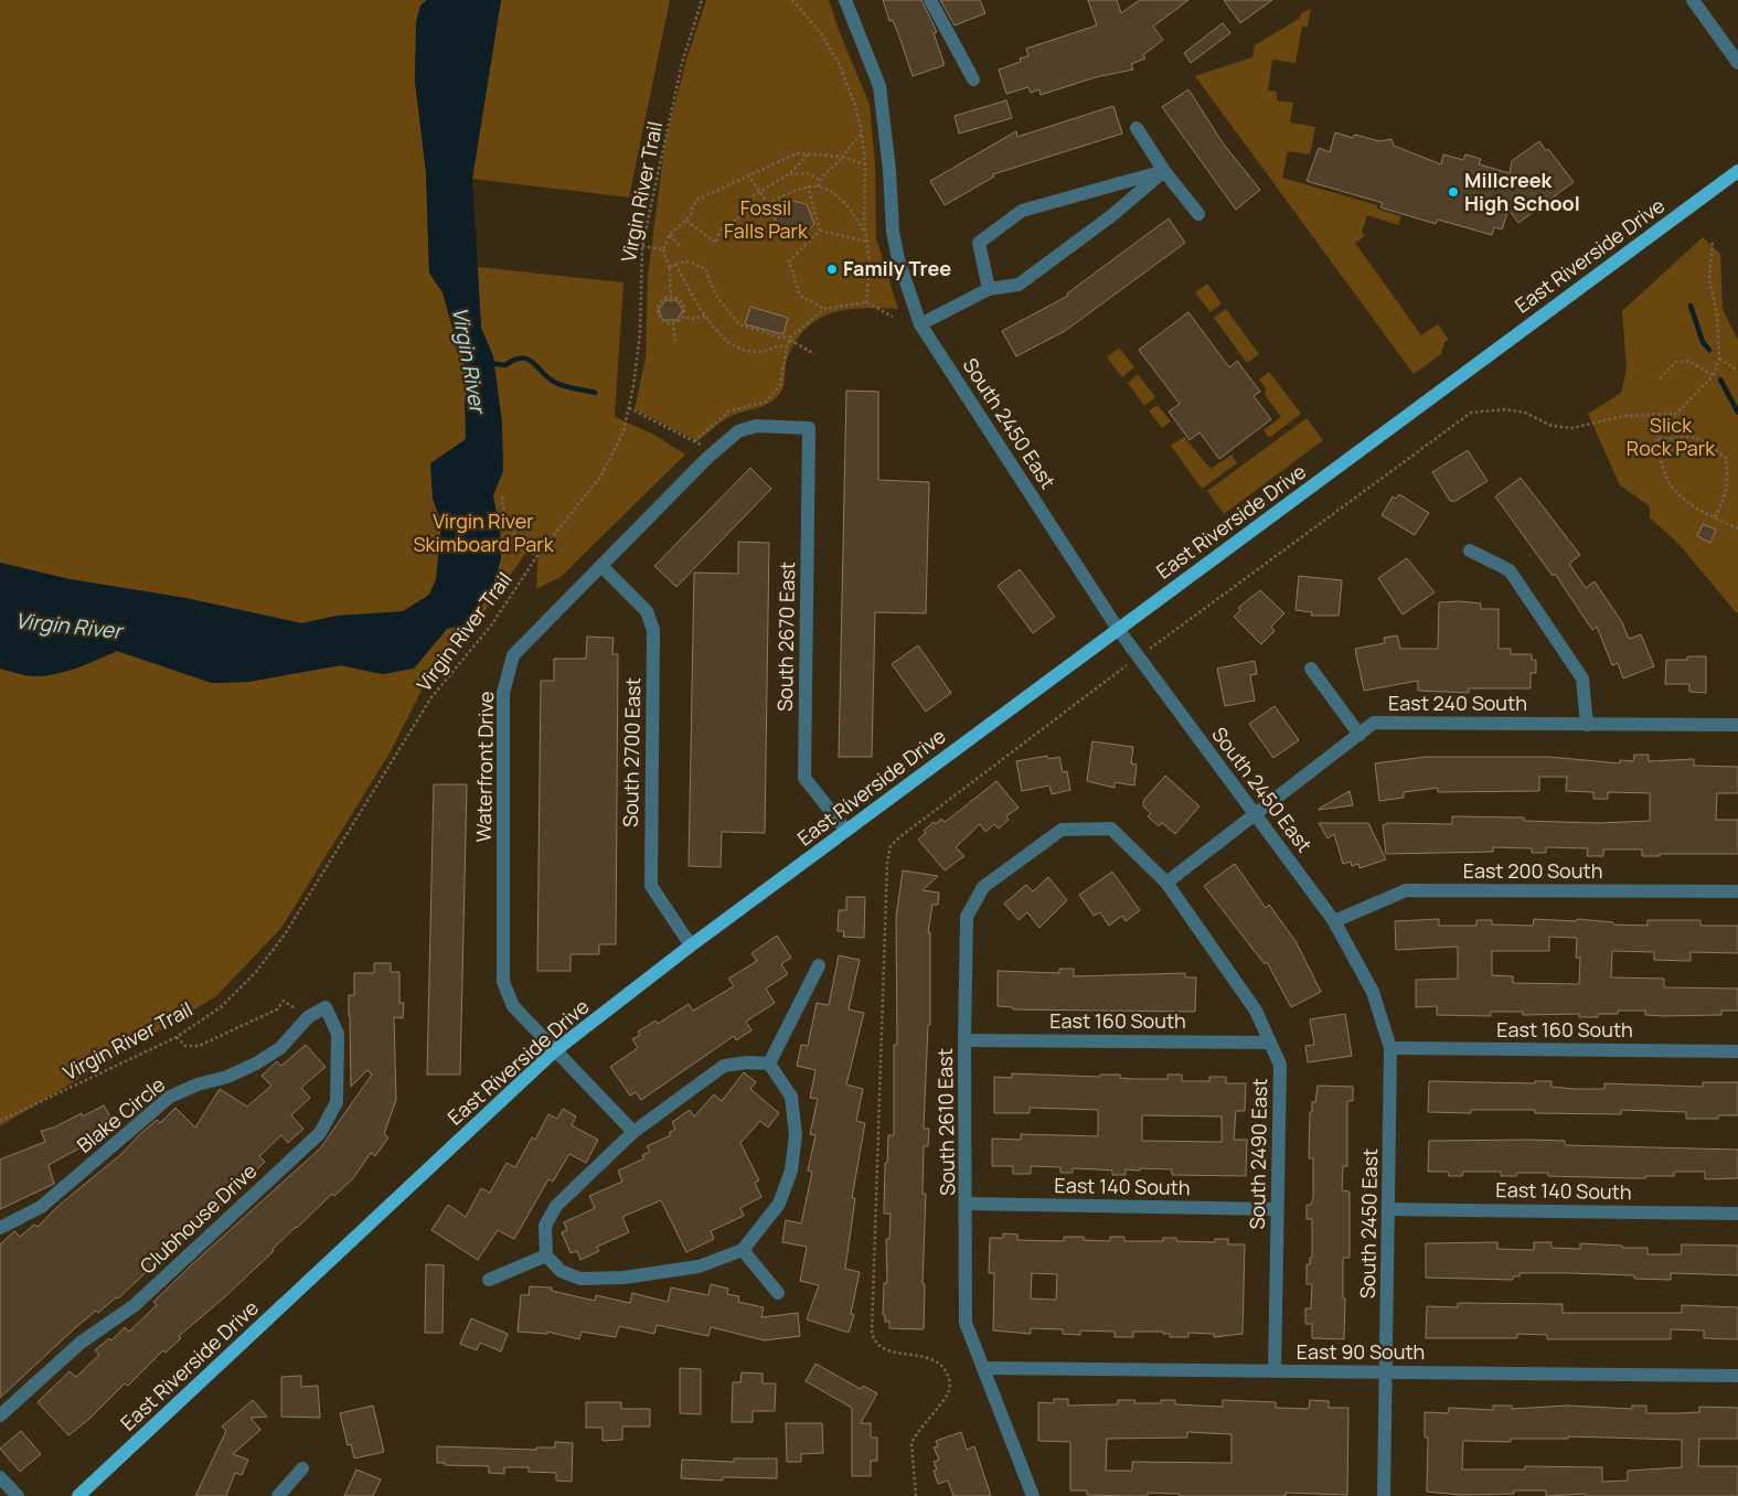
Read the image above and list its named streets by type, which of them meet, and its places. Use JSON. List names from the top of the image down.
{
  "streets": {
    "main road": ["East Riverside Drive"],
    "street": [
      "South 2450 East",
      "South 2670 East",
      "East 240 South",
      "South 2700 East",
      "Waterfront Drive",
      "East 200 South",
      "East 160 South",
      "Blake Circle",
      "South 2610 East",
      "South 2490 East",
      "East 140 South",
      "Clubhouse Drive",
      "East 90 South"
    ],
    "path": ["Virgin River Trail"]
  },
  "crossings": [
    ["East Riverside Drive", "South 2450 East"],
    ["East Riverside Drive", "South 2670 East"],
    ["East Riverside Drive", "South 2700 East"],
    ["East Riverside Drive", "Waterfront Drive"],
    ["South 2450 East", "East 240 South"],
    ["South 2450 East", "East 200 South"],
    ["South 2450 East", "East 160 South"],
    ["South 2450 East", "East 140 South"],
    ["South 2450 East", "East 90 South"],
    ["South 2670 East", "Waterfront Drive"],
    ["East 240 South", "South 2490 East"],
    ["South 2700 East", "Waterfront Drive"],
    ["East 160 South", "South 2610 East"],
    ["East 160 South", "South 2490 East"],
    ["Blake Circle", "Clubhouse Drive"],
    ["South 2610 East", "South 2490 East"],
    ["South 2610 East", "East 140 South"],
    ["South 2610 East", "East 90 South"],
    ["South 2490 East", "East 140 South"],
    ["South 2490 East", "East 90 South"]
  ],
  "water": ["Virgin River"],
  "parks": ["Fossil Falls Park", "Slick Rock Park", "Virgin River Skimboard Park"],
  "places": ["Millcreek High School", "Family Tree"]
}
